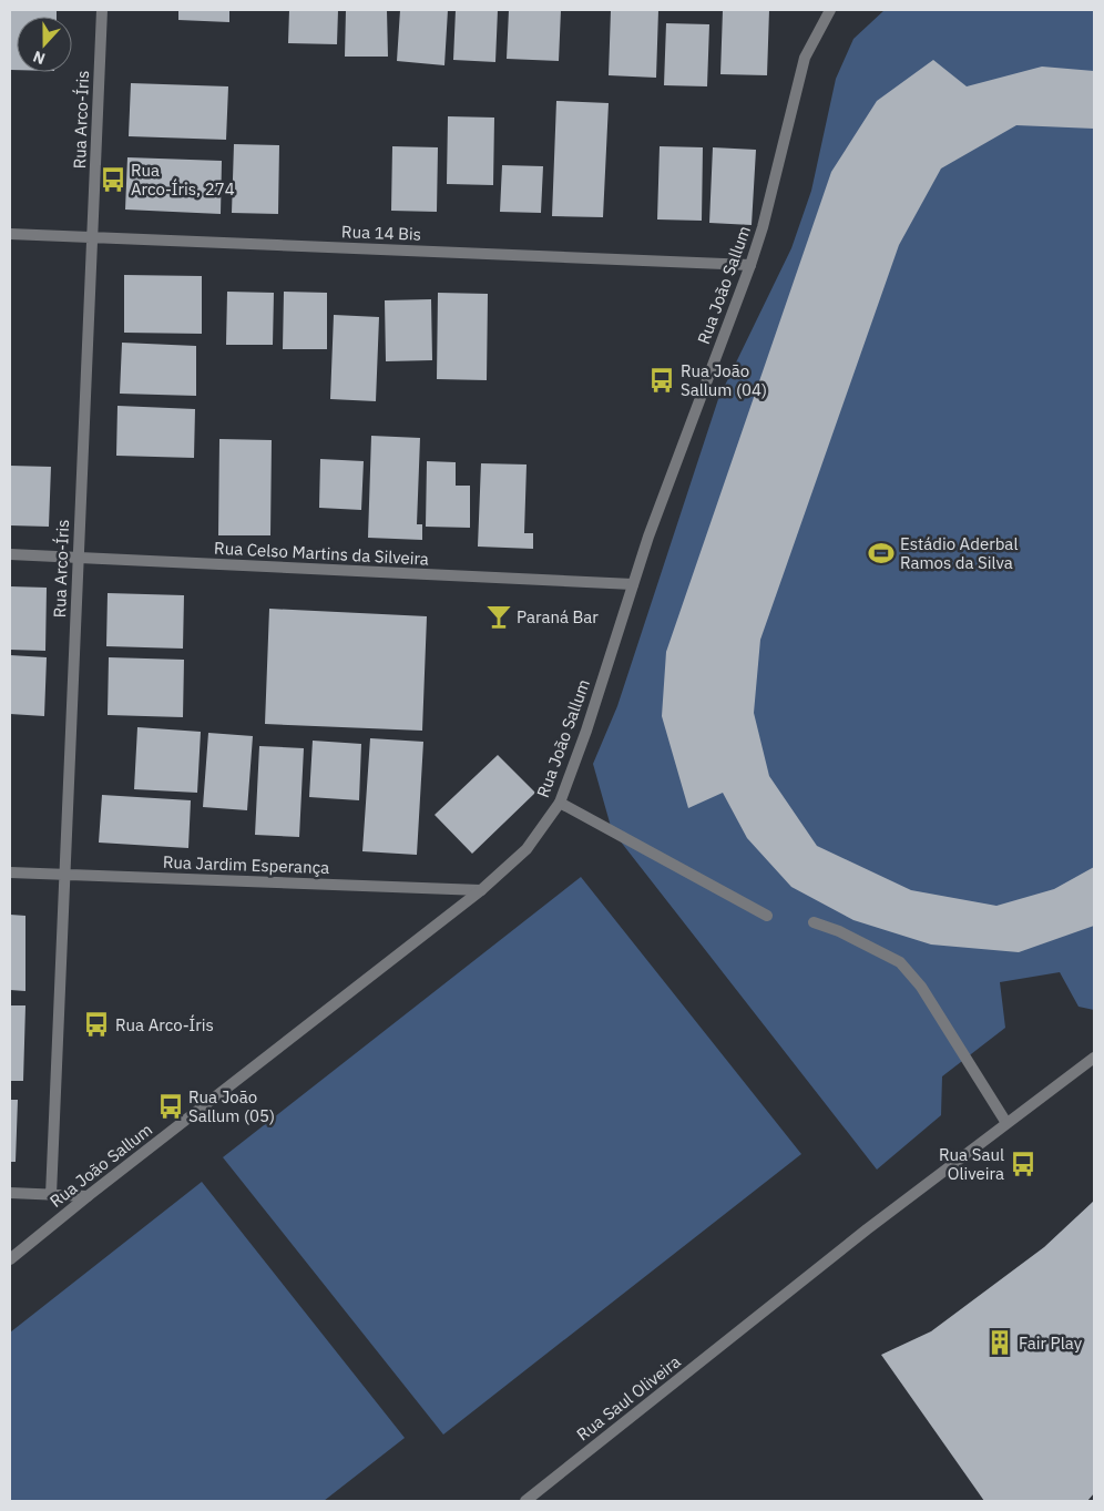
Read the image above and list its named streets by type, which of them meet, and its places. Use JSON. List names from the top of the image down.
{
  "streets": {
    "street": [
      "Rua Arco-Íris",
      "Rua 14 Bis",
      "Rua João Sallum",
      "Rua Celso Martins da Silveira",
      "Rua Jardim Esperança",
      "Rua Saul Oliveira"
    ]
  },
  "crossings": [
    ["Rua Arco-Íris", "Rua 14 Bis"],
    ["Rua Arco-Íris", "Rua Celso Martins da Silveira"],
    ["Rua Arco-Íris", "Rua Jardim Esperança"],
    ["Rua 14 Bis", "Rua João Sallum"],
    ["Rua João Sallum", "Rua Celso Martins da Silveira"],
    ["Rua João Sallum", "Rua Jardim Esperança"]
  ],
  "places": {
    "bus stop": [
      "Rua Arco-Íris, 274",
      "Rua João Sallum (04)",
      "Rua Arco-Íris",
      "Rua João Sallum (05)",
      "Rua Saul Oliveira"
    ],
    "sports": ["Estádio Aderbal Ramos da Silva"],
    "bar": ["Paraná Bar"],
    "building": ["Fair Play"]
  },
  "north": "bottom"
}
